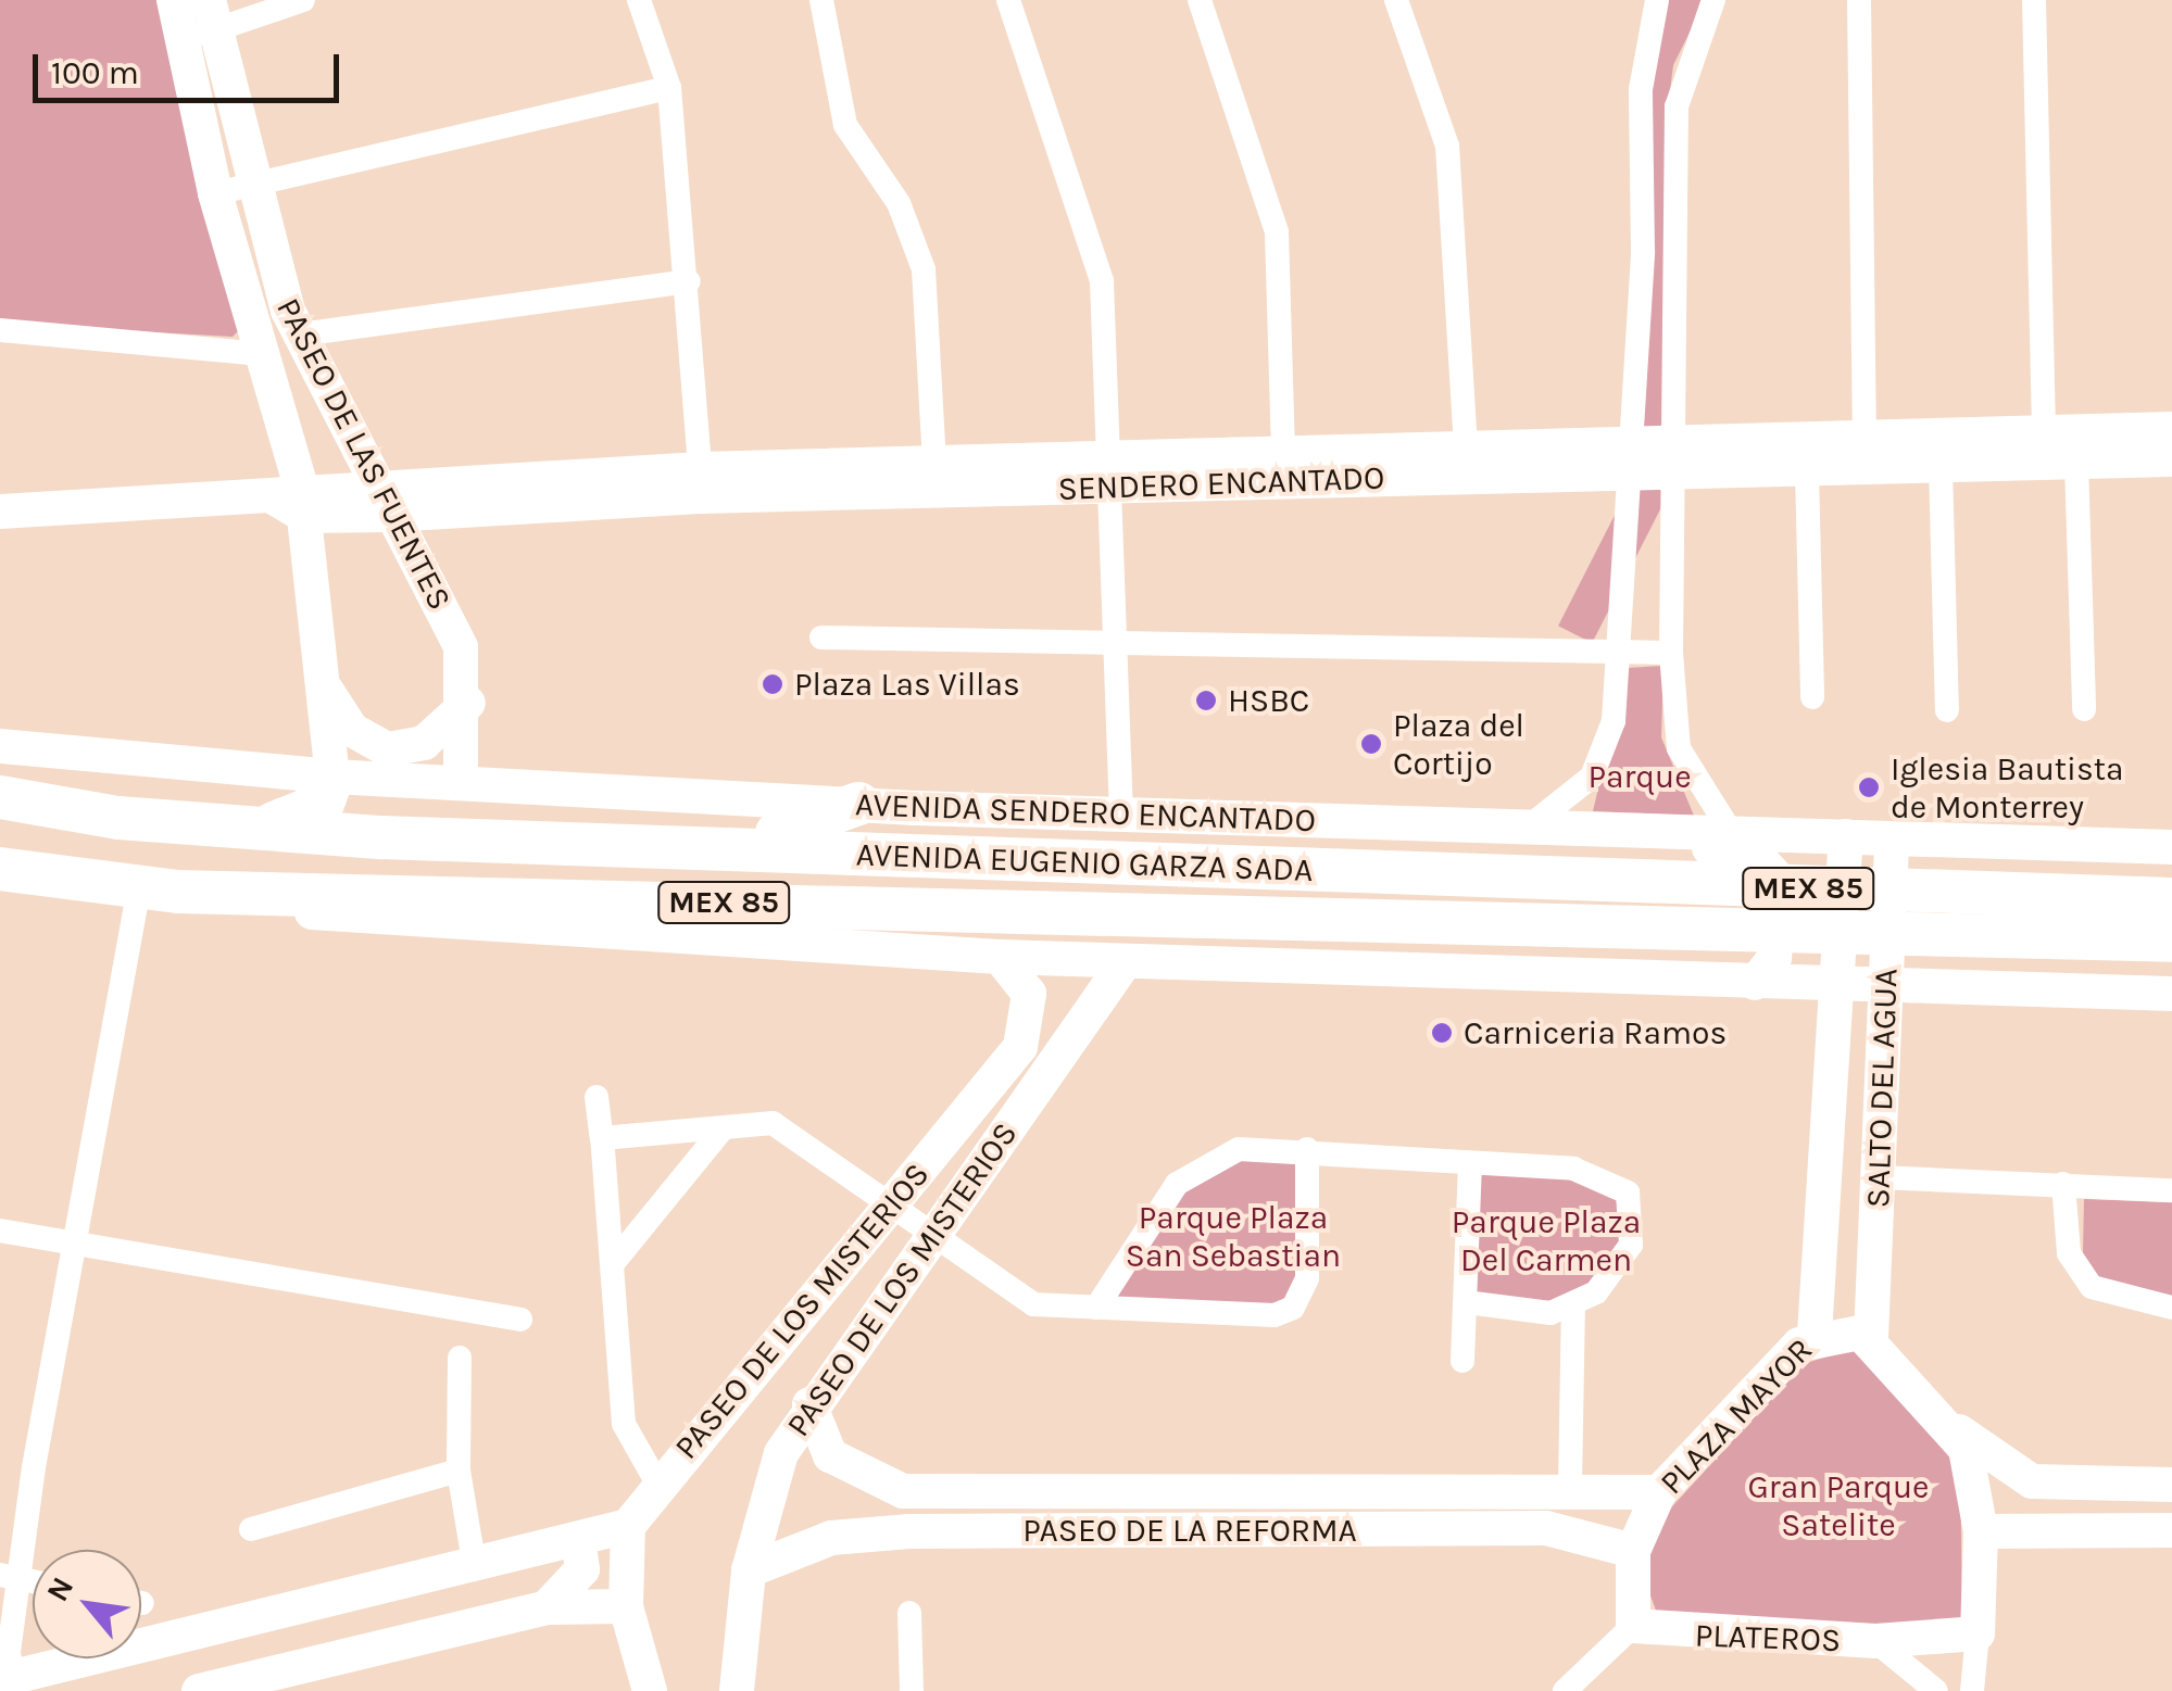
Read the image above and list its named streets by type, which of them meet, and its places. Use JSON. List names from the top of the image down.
{
  "streets": {
    "highway": ["AVENIDA EUGENIO GARZA SADA", "MEX 85"],
    "street": [
      "PASEO DE LAS FUENTES",
      "SENDERO ENCANTADO",
      "AVENIDA SENDERO ENCANTADO",
      "SALTO DEL AGUA",
      "PASEO DE LOS MISTERIOS",
      "PLAZA MAYOR",
      "PASEO DE LA REFORMA",
      "PLATEROS"
    ]
  },
  "crossings": [
    ["PASEO DE LAS FUENTES", "SENDERO ENCANTADO"],
    ["PASEO DE LAS FUENTES", "AVENIDA SENDERO ENCANTADO"],
    ["AVENIDA SENDERO ENCANTADO", "SALTO DEL AGUA"],
    ["AVENIDA EUGENIO GARZA SADA", "SALTO DEL AGUA"],
    ["AVENIDA EUGENIO GARZA SADA", "PASEO DE LOS MISTERIOS"],
    ["SALTO DEL AGUA", "PLAZA MAYOR"],
    ["PASEO DE LOS MISTERIOS", "PASEO DE LA REFORMA"],
    ["PLAZA MAYOR", "PASEO DE LA REFORMA"]
  ],
  "parks": [
    "Parque",
    "Parque Plaza San Sebastian",
    "Parque Plaza Del Carmen",
    "Gran Parque Satelite"
  ],
  "places": [
    "Plaza Las Villas",
    "HSBC",
    "Plaza del Cortijo",
    "Iglesia Bautista de Monterrey",
    "Carniceria Ramos"
  ],
  "scale_bar": "100 m",
  "north": "top left"
}
